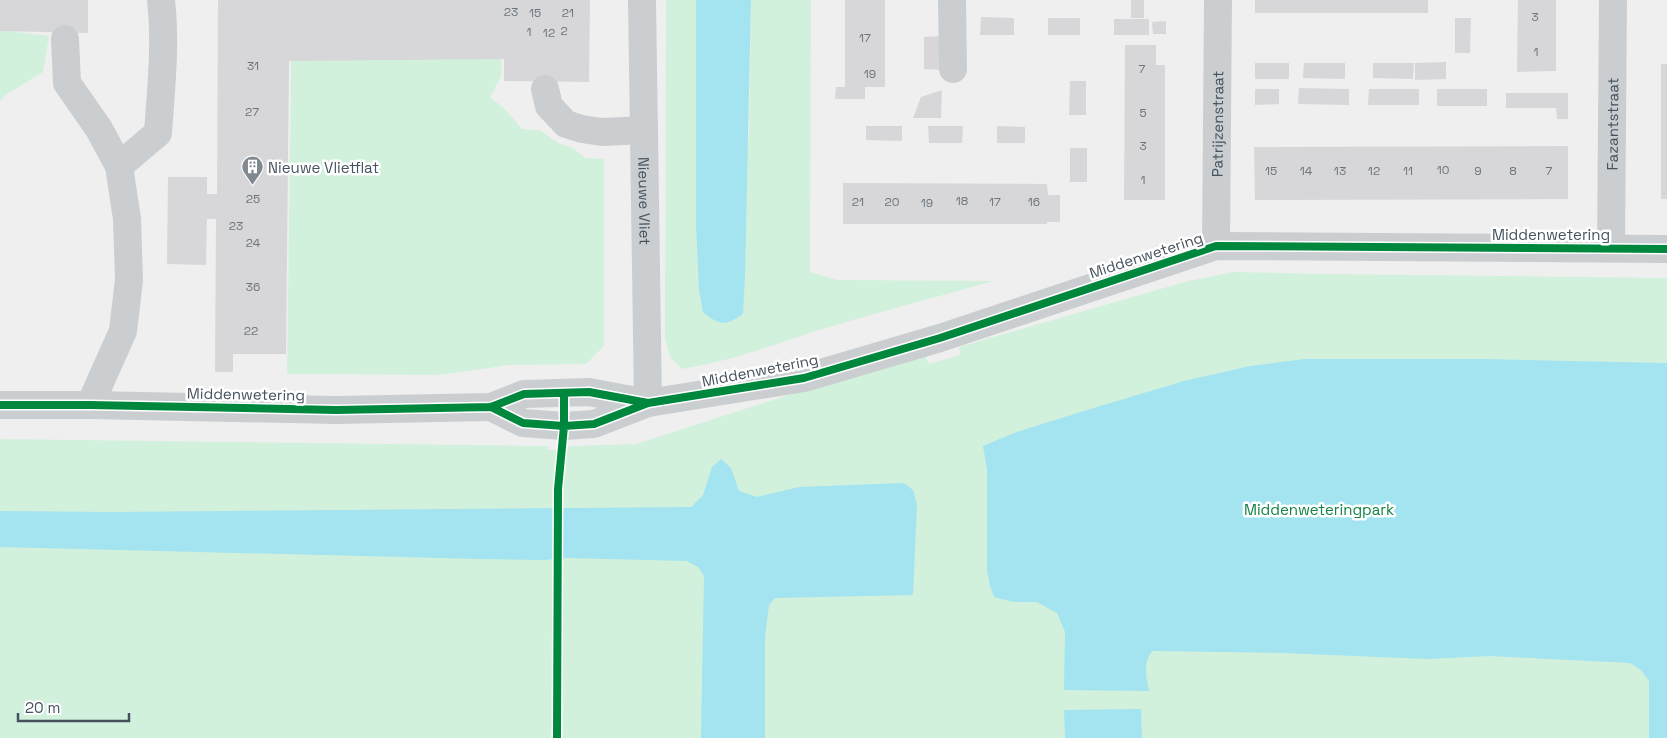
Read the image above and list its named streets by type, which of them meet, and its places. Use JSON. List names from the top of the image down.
{
  "streets": {
    "street": [
      "Patrijzenstraat",
      "Fazantstraat",
      "Nieuwe Vliet",
      "Middenwetering"
    ]
  },
  "crossings": [
    ["Patrijzenstraat", "Middenwetering"],
    ["Fazantstraat", "Middenwetering"],
    ["Nieuwe Vliet", "Middenwetering"]
  ],
  "parks": ["Middenweteringpark"],
  "places": {
    "building": ["Nieuwe Vlietflat"]
  },
  "house_numbers": [
    "23",
    "15",
    "21",
    "3",
    "2",
    "1",
    "12",
    "17",
    "1",
    "31",
    "7",
    "19",
    "27",
    "5",
    "3",
    "10",
    "15",
    "14",
    "13",
    "12",
    "11",
    "9",
    "8",
    "7",
    "1",
    "25",
    "18",
    "21",
    "20",
    "17",
    "16",
    "19",
    "23",
    "24",
    "36",
    "22"
  ],
  "scale_bar": "20 m"
}
